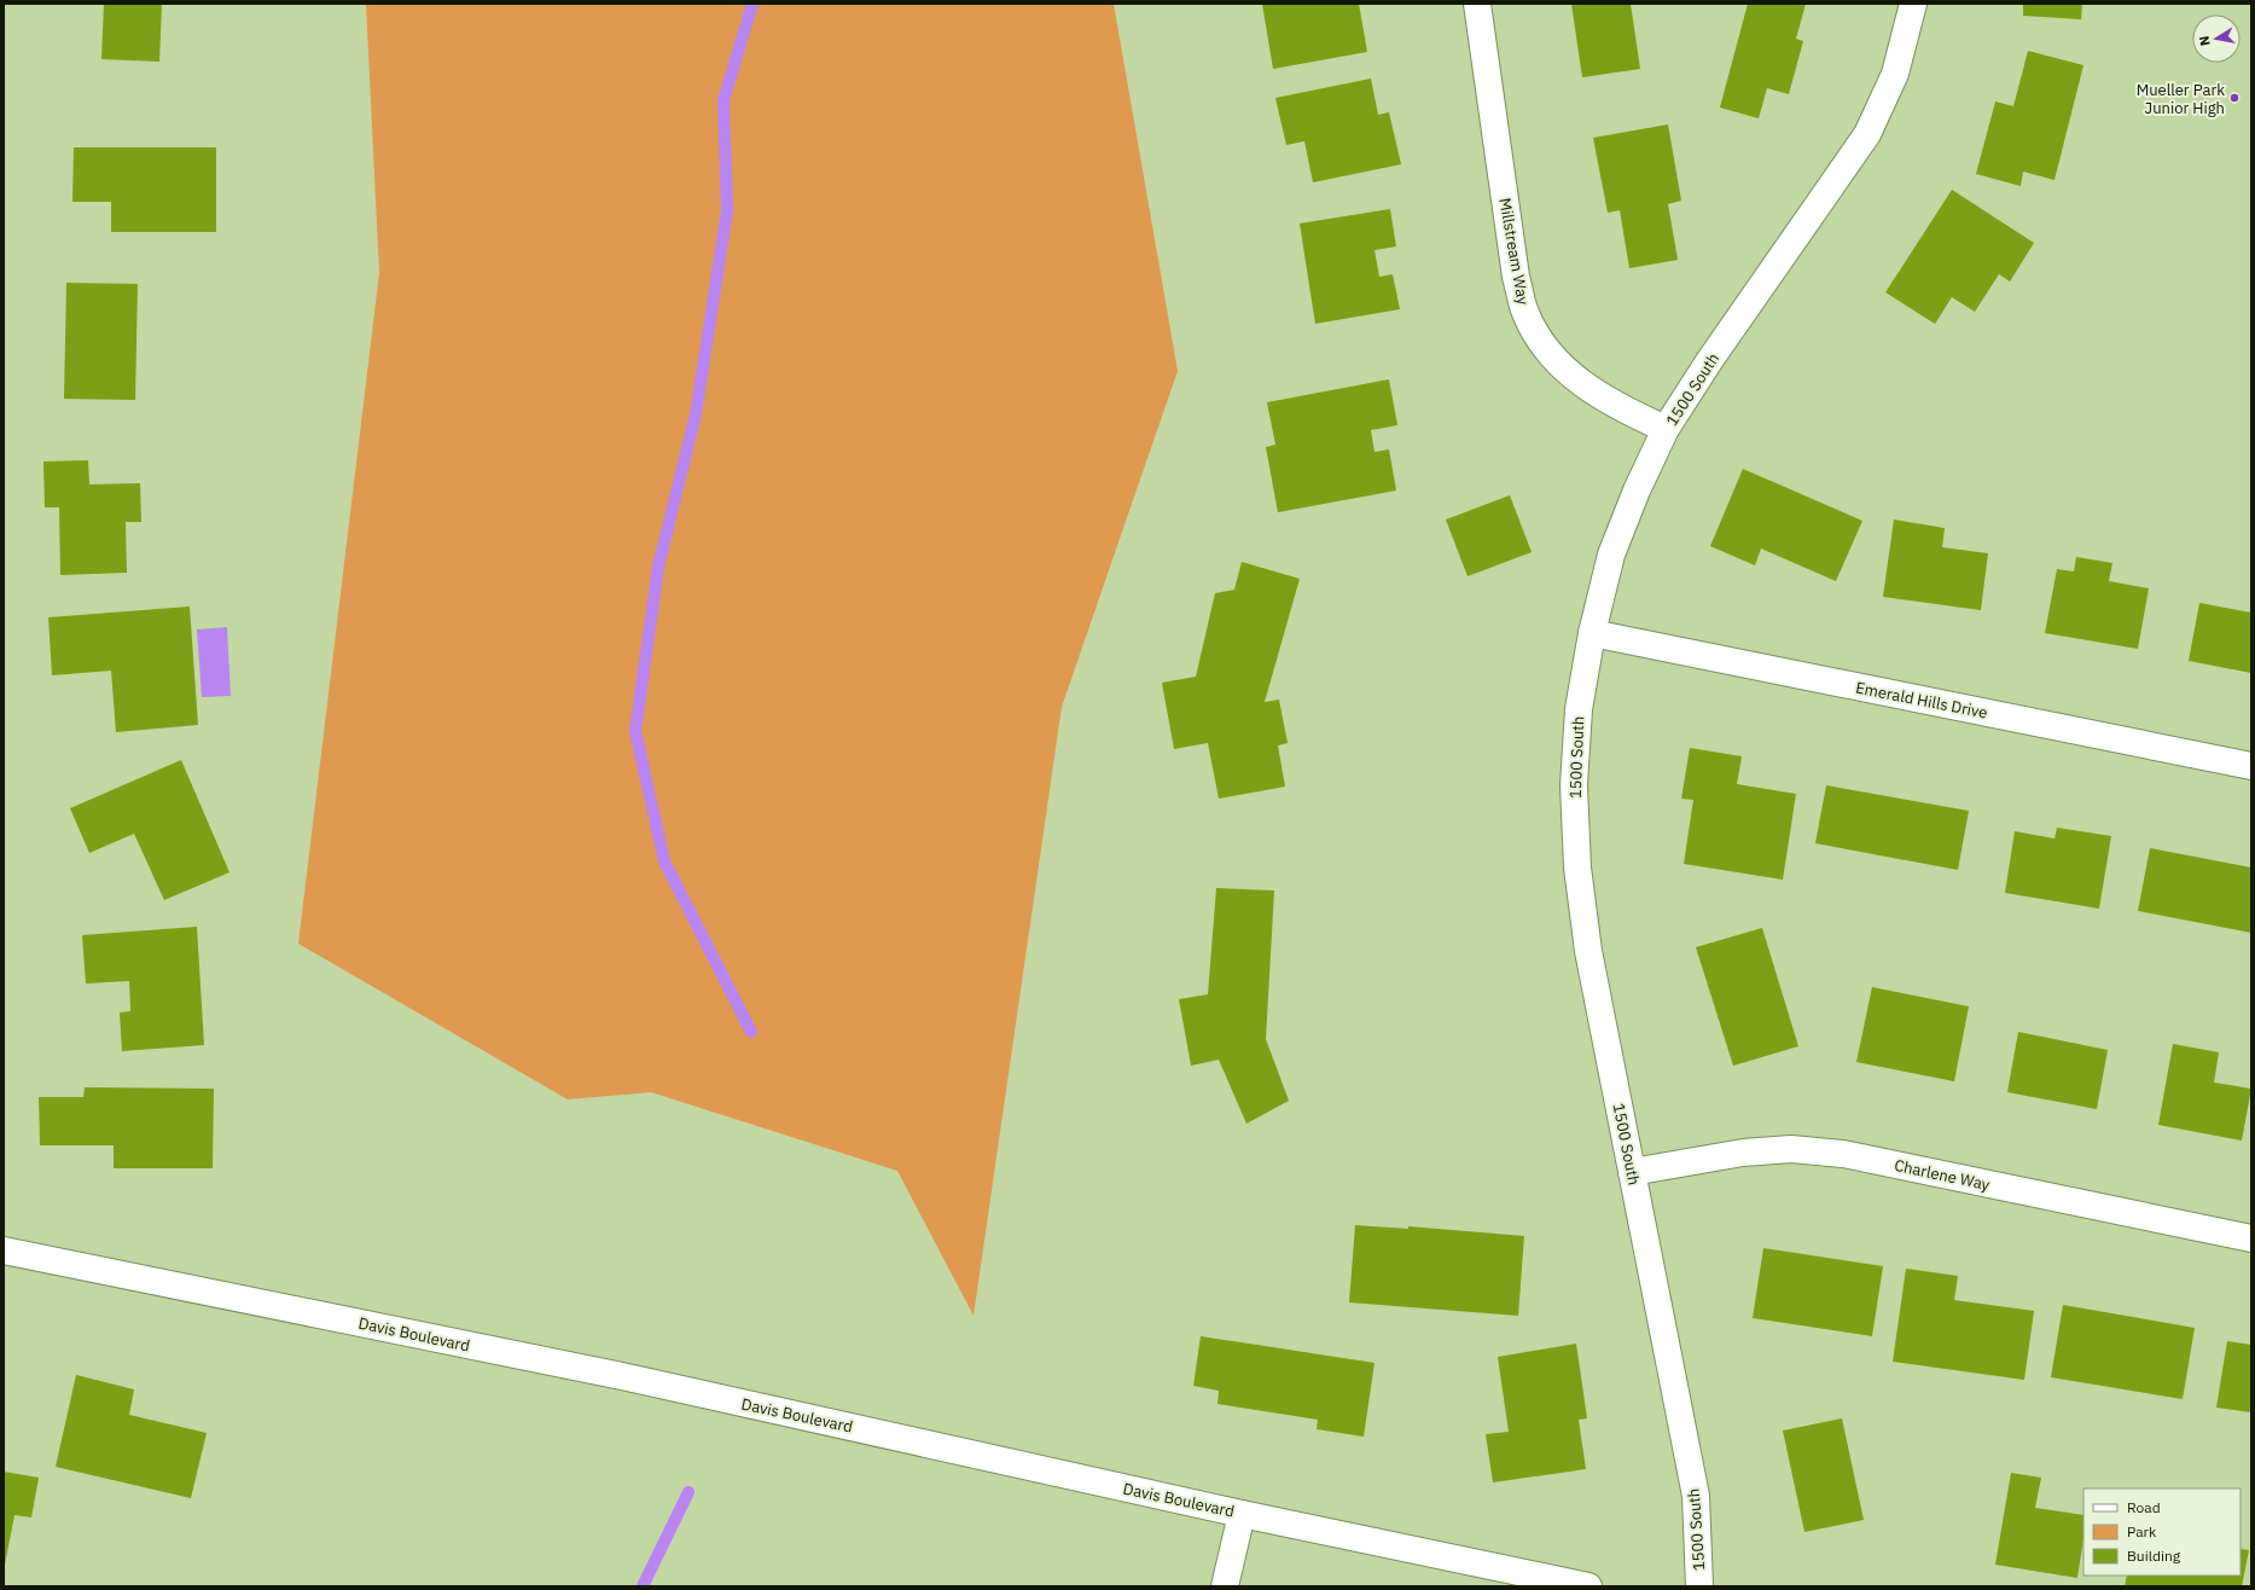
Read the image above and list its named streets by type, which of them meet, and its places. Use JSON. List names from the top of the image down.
{
  "streets": {
    "street": [
      "Millstream Way",
      "1500 South",
      "Emerald Hills Drive",
      "Charlene Way",
      "Davis Boulevard"
    ]
  },
  "crossings": [
    ["Millstream Way", "1500 South"],
    ["1500 South", "Emerald Hills Drive"],
    ["1500 South", "Charlene Way"]
  ],
  "places": ["Mueller Park Junior High"],
  "legend": ["Road", "Park", "Building"],
  "north": "left"
}
